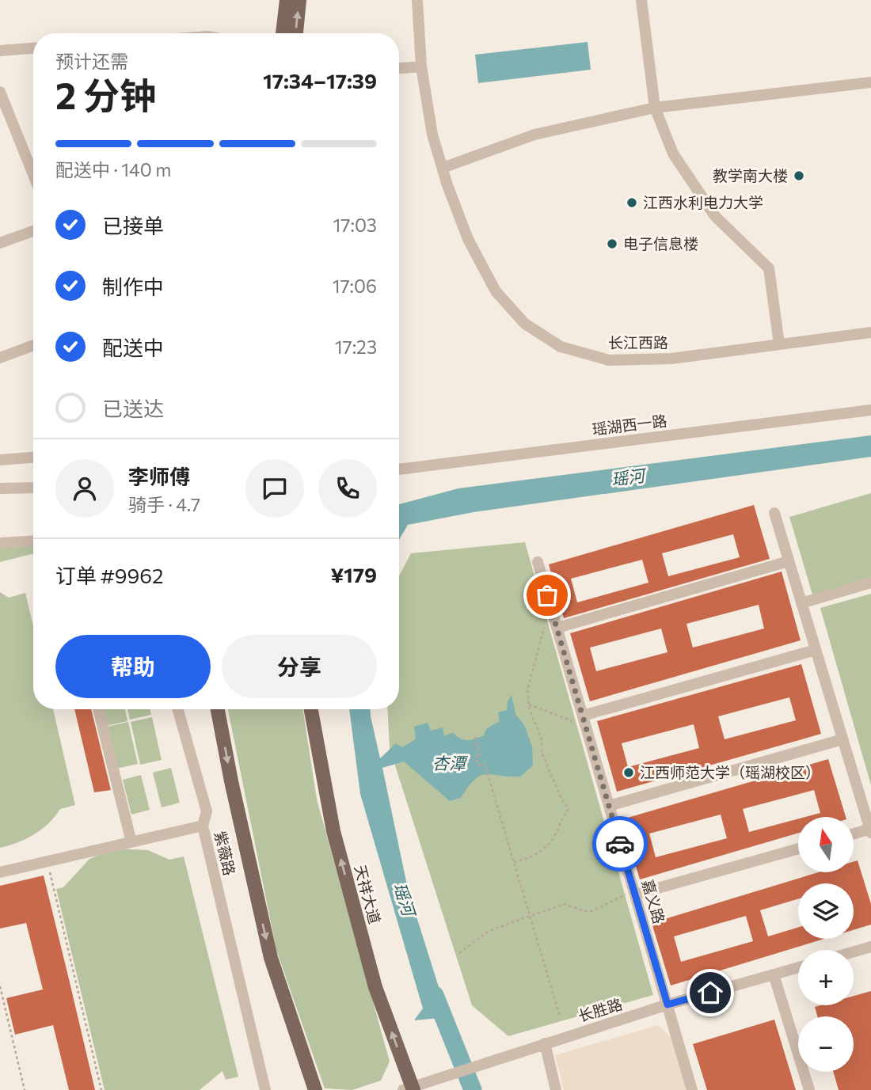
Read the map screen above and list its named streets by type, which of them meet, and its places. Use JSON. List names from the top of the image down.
{
  "streets": {
    "main road": ["天祥大道"],
    "street": [
      "长江西路",
      "瑶湖西一路",
      "紫薇路",
      "嘉义路",
      "长胜路"
    ]
  },
  "crossings": [
    ["天祥大道", "长胜路"],
    ["嘉义路", "长胜路"]
  ],
  "water": ["瑶河", "杏潭"],
  "places": [
    "教学南大楼",
    "江西水利电力大学",
    "电子信息楼",
    "江西师范大学（瑶湖校区）"
  ],
  "north": "top",
  "page": {
    "heading": ["2 分钟", "预计还需", "17:34–17:39"],
    "panel": [
      "李师傅",
      "骑手 · 4.7",
      "订单 #9962",
      "¥179"
    ],
    "bar": "配送中 · 140 m",
    "list": [
      ["已接单", "17:03"],
      ["制作中", "17:06"],
      ["配送中", "17:23"],
      "已送达"
    ],
    "buttons": ["帮助", "分享"],
    "map_buttons": ["+", "−"]
  }
}
